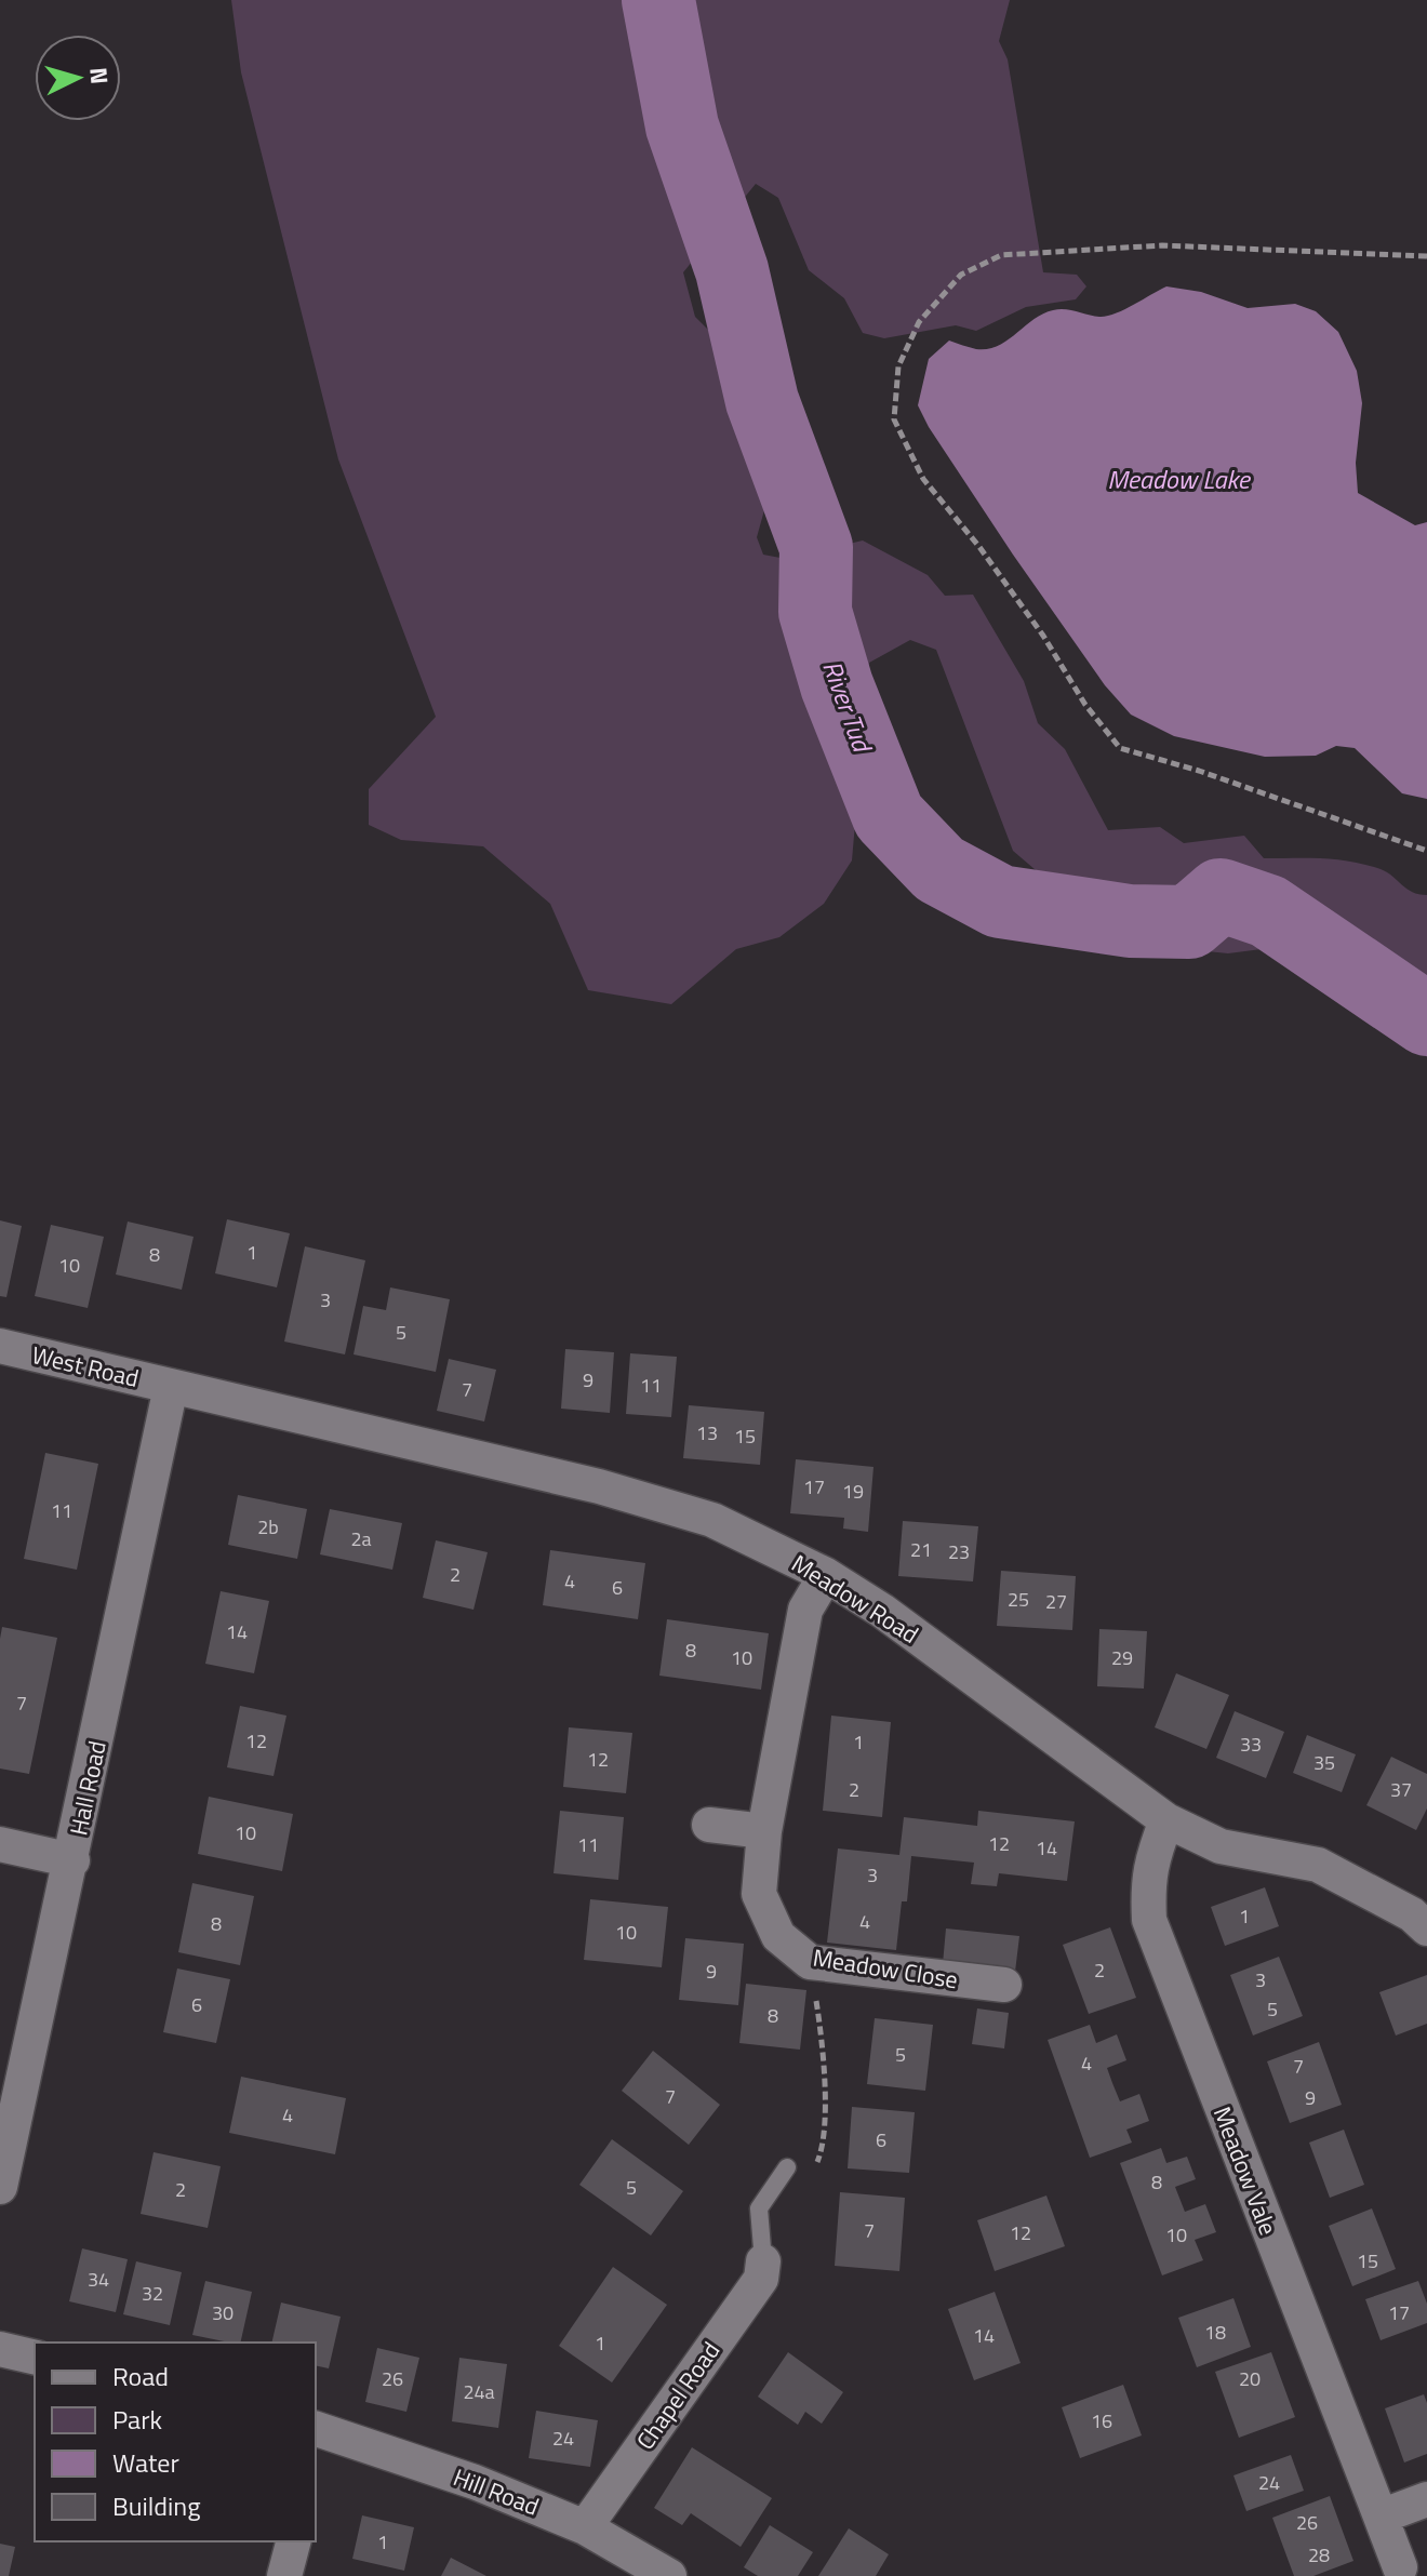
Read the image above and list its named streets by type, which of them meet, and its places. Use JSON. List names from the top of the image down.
{
  "streets": {
    "street": [
      "West Road",
      "Meadow Road",
      "Hall Road",
      "Meadow Close",
      "Meadow Vale",
      "Chapel Road",
      "Hill Road"
    ]
  },
  "crossings": [
    ["West Road", "Meadow Road"],
    ["West Road", "Hall Road"],
    ["Meadow Road", "Hall Road"],
    ["Meadow Road", "Meadow Close"],
    ["Meadow Road", "Meadow Vale"],
    ["Chapel Road", "Hill Road"]
  ],
  "water": ["Meadow Lake", "River Tud"],
  "house_numbers": [
    "1",
    "8",
    "10",
    "3",
    "5",
    "9",
    "11",
    "7",
    "13",
    "15",
    "17",
    "19",
    "11",
    "2b",
    "2a",
    "21",
    "23",
    "2",
    "4",
    "6",
    "25",
    "27",
    "14",
    "8",
    "10",
    "29",
    "7",
    "12",
    "1",
    "33",
    "12",
    "35",
    "2",
    "37",
    "10",
    "12",
    "11",
    "14",
    "3",
    "1",
    "4",
    "8",
    "10",
    "2",
    "9",
    "3",
    "6",
    "5",
    "8",
    "5",
    "4",
    "7",
    "7",
    "9",
    "4",
    "6",
    "8",
    "5",
    "2",
    "7",
    "12",
    "10",
    "15",
    "34",
    "32",
    "30",
    "17",
    "18",
    "14",
    "1",
    "26",
    "20",
    "24a",
    "16",
    "24",
    "24",
    "26",
    "1",
    "28"
  ],
  "legend": [
    "Road",
    "Park",
    "Water",
    "Building"
  ],
  "north": "right"
}
